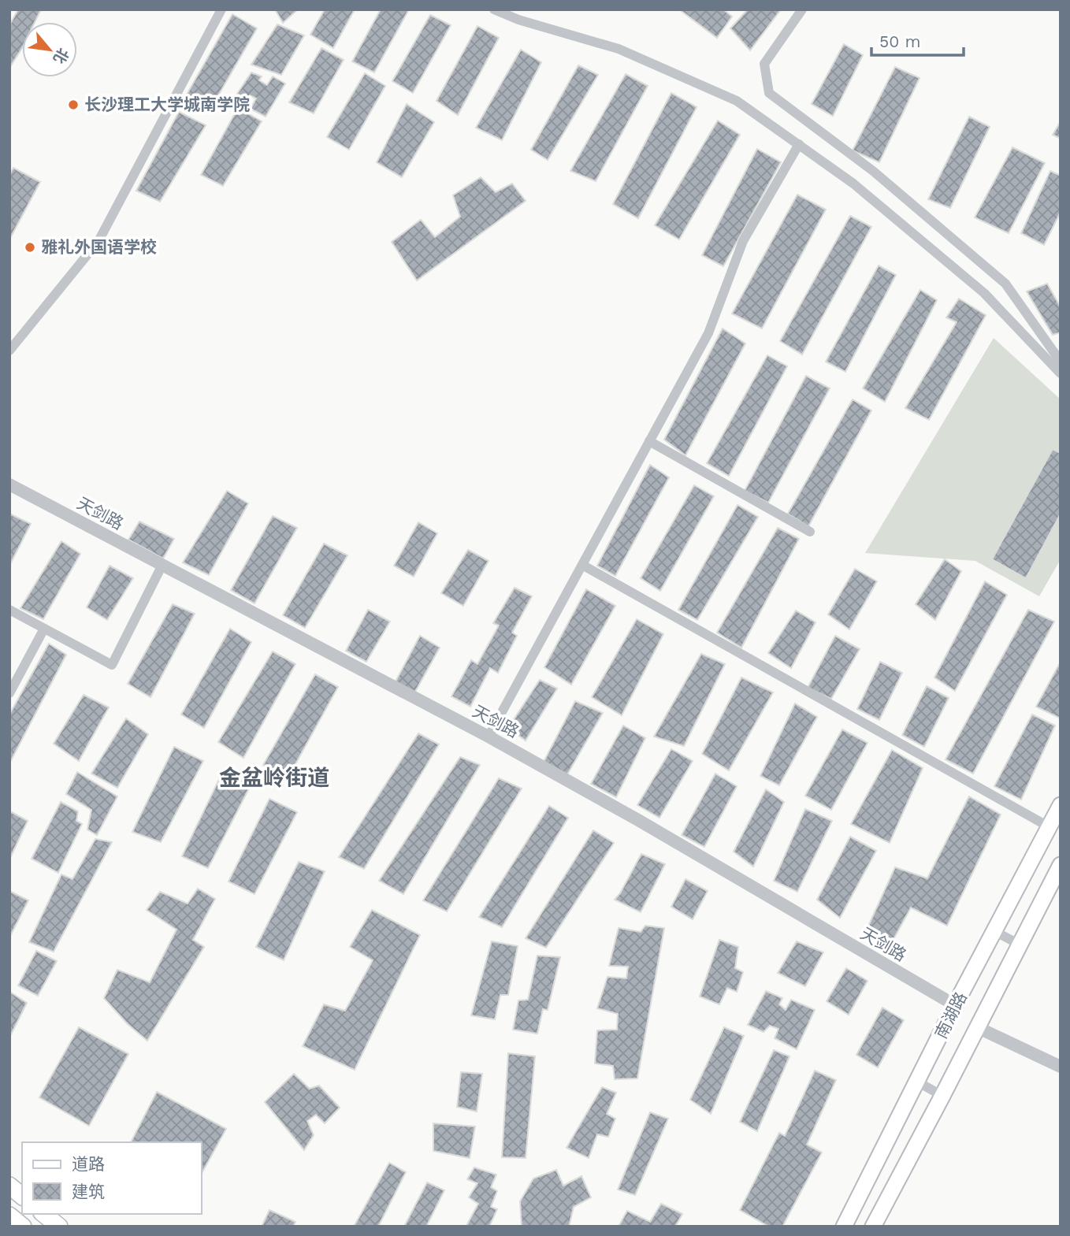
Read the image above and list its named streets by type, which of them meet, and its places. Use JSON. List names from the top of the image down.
{
  "streets": {
    "main road": ["南湖路"],
    "street": ["天剑路"]
  },
  "crossings": [
    ["天剑路", "南湖路"]
  ],
  "districts": ["金盆岭街道"],
  "places": ["长沙理工大学城南学院", "雅礼外国语学校"],
  "legend": ["道路", "建筑"],
  "scale_bar": "50 m",
  "north": "bottom right"
}
